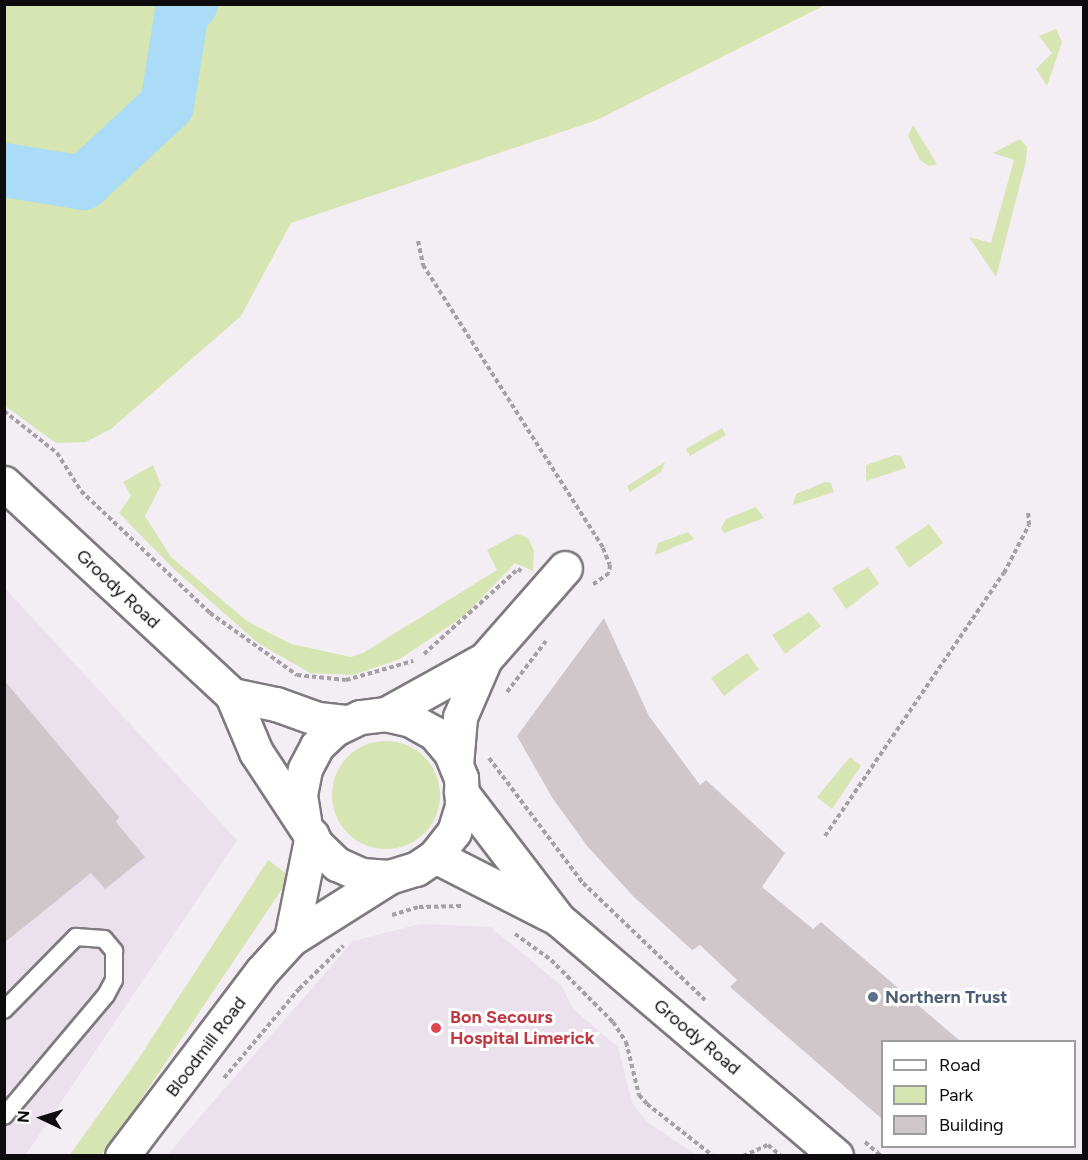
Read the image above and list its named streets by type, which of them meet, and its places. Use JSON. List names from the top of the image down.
{
  "streets": {
    "street": ["Groody Road", "Bloodmill Road"]
  },
  "places": ["Northern Trust", "Bon Secours Hospital Limerick"],
  "legend": ["Road", "Park", "Building"],
  "north": "left"
}
